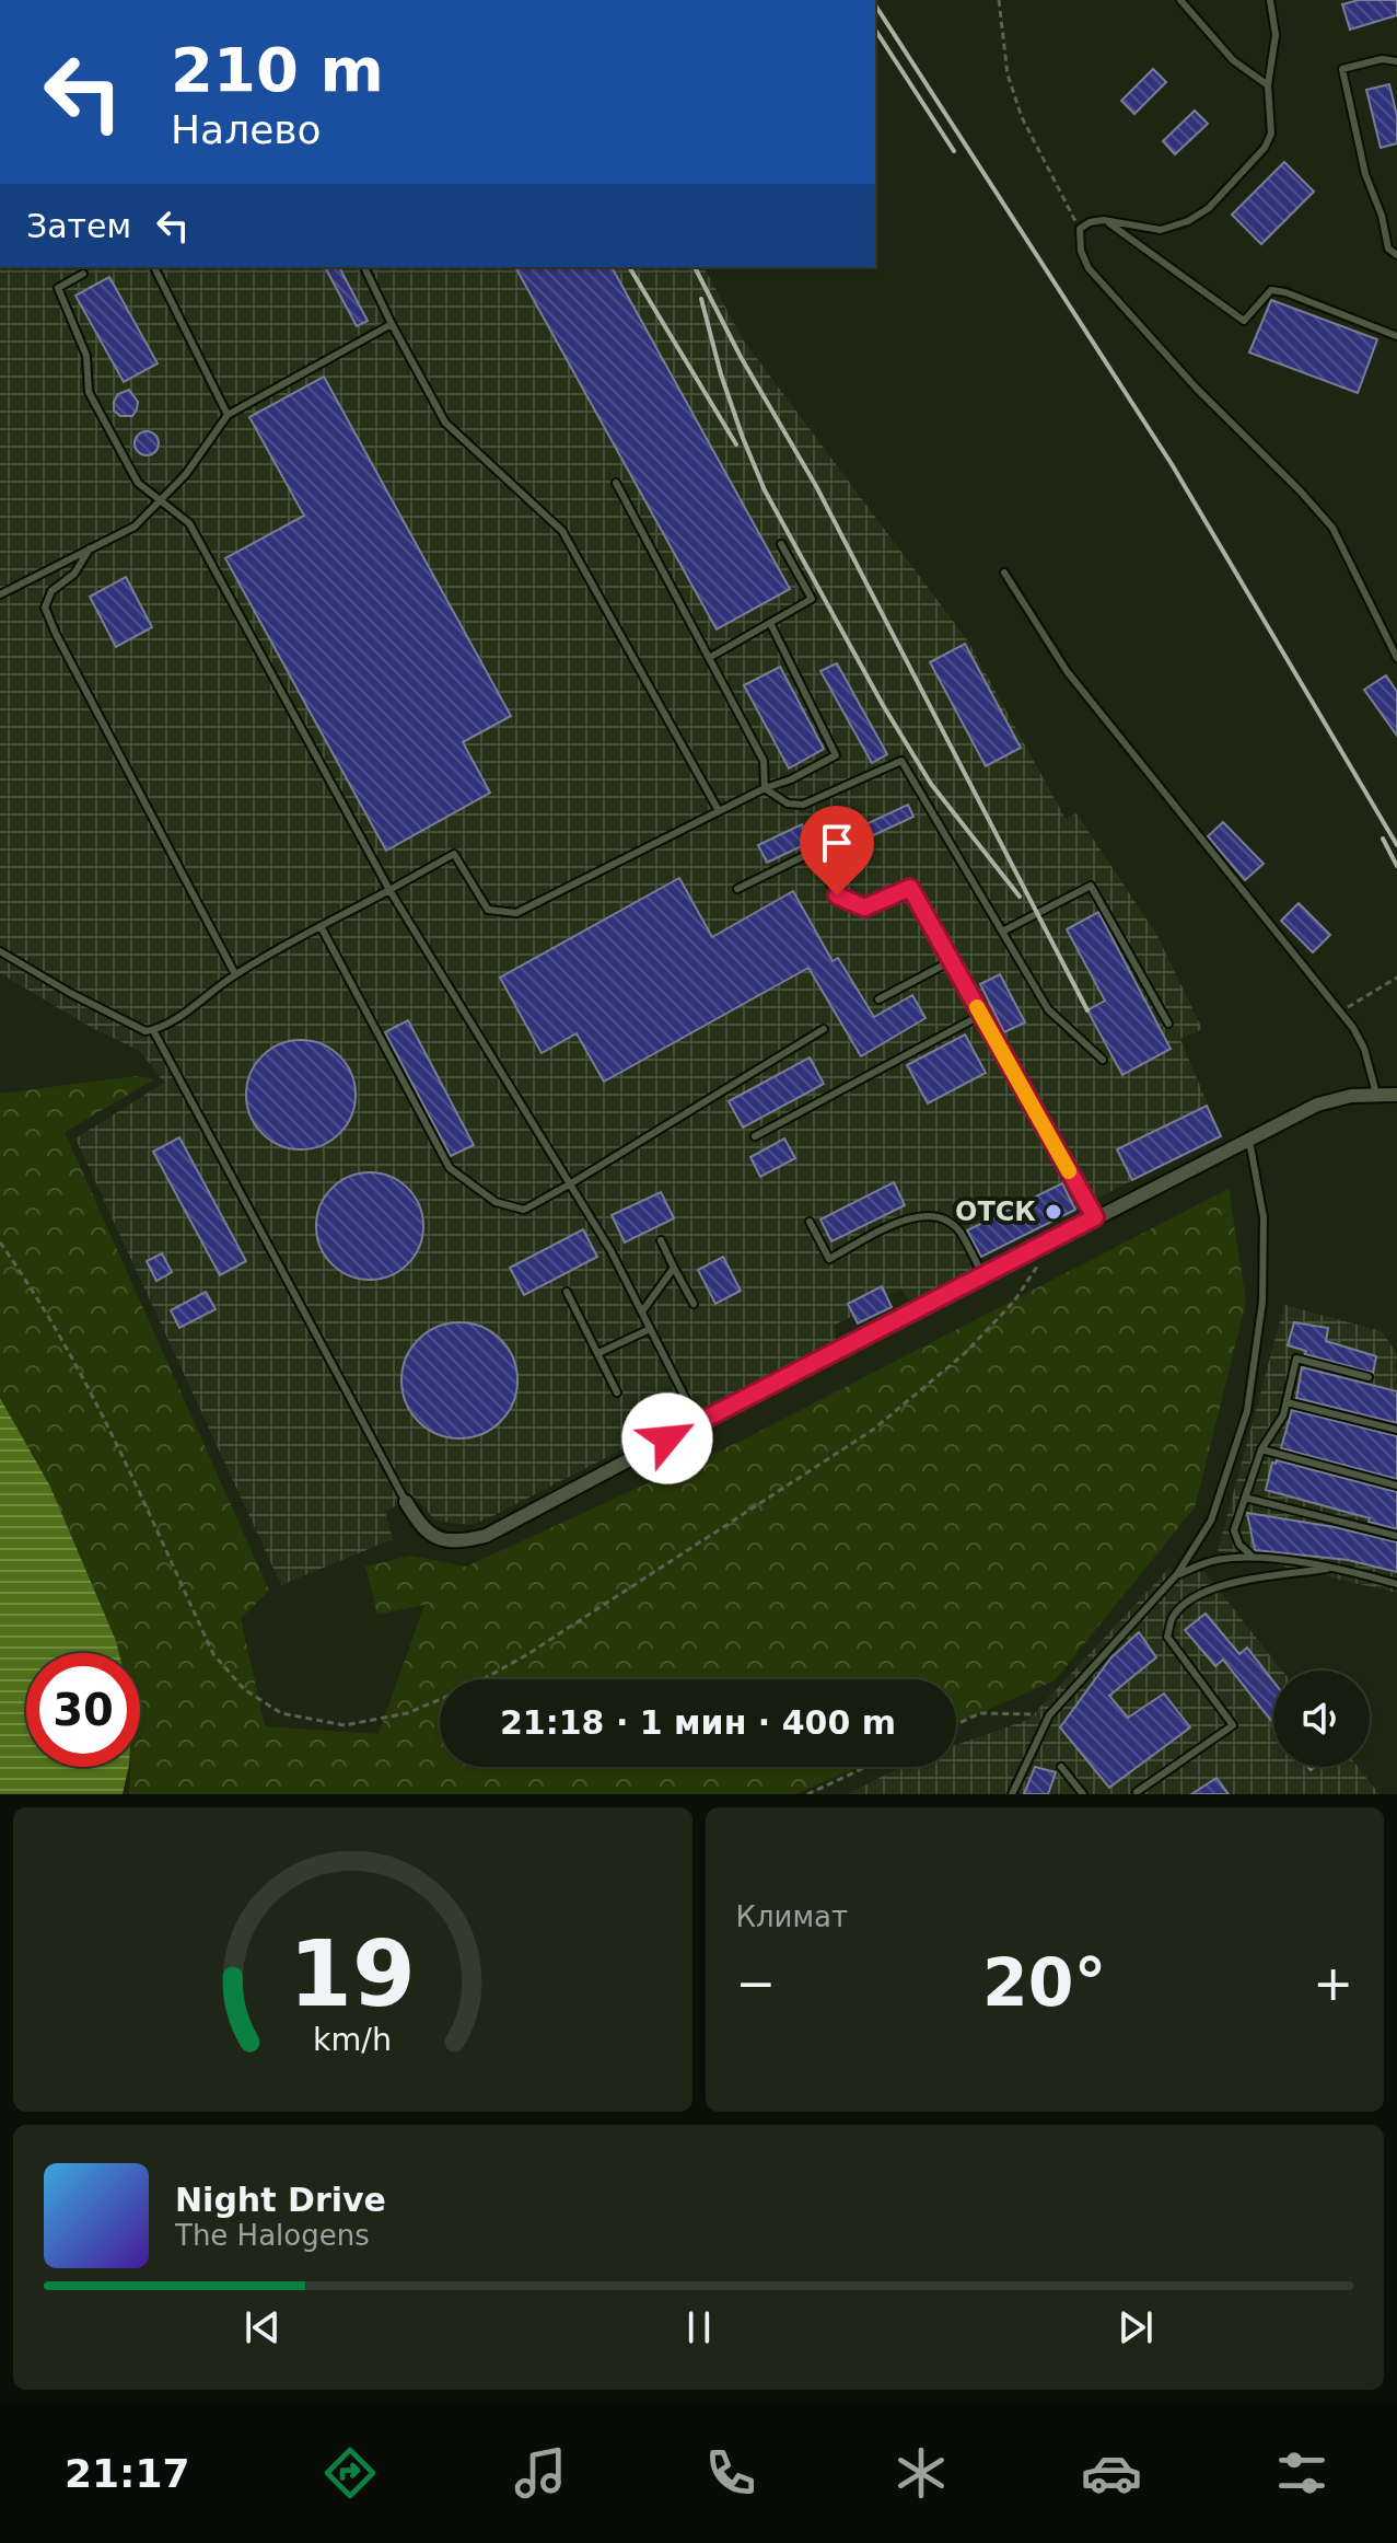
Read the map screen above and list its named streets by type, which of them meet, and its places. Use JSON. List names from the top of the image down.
{
  "places": ["ОТСК"],
  "page": {
    "turn": ["210 m", "Налево"],
    "then": "Затем",
    "limit": "30",
    "trip": "21:18 · 1 мин · 400 m",
    "tile": "Климат",
    "heat": ["−", "20°", "+"],
    "song": ["Night Drive", "The Halogens"],
    "tabs": "21:17",
    "gauge": ["19", "km/h"]
  }
}
